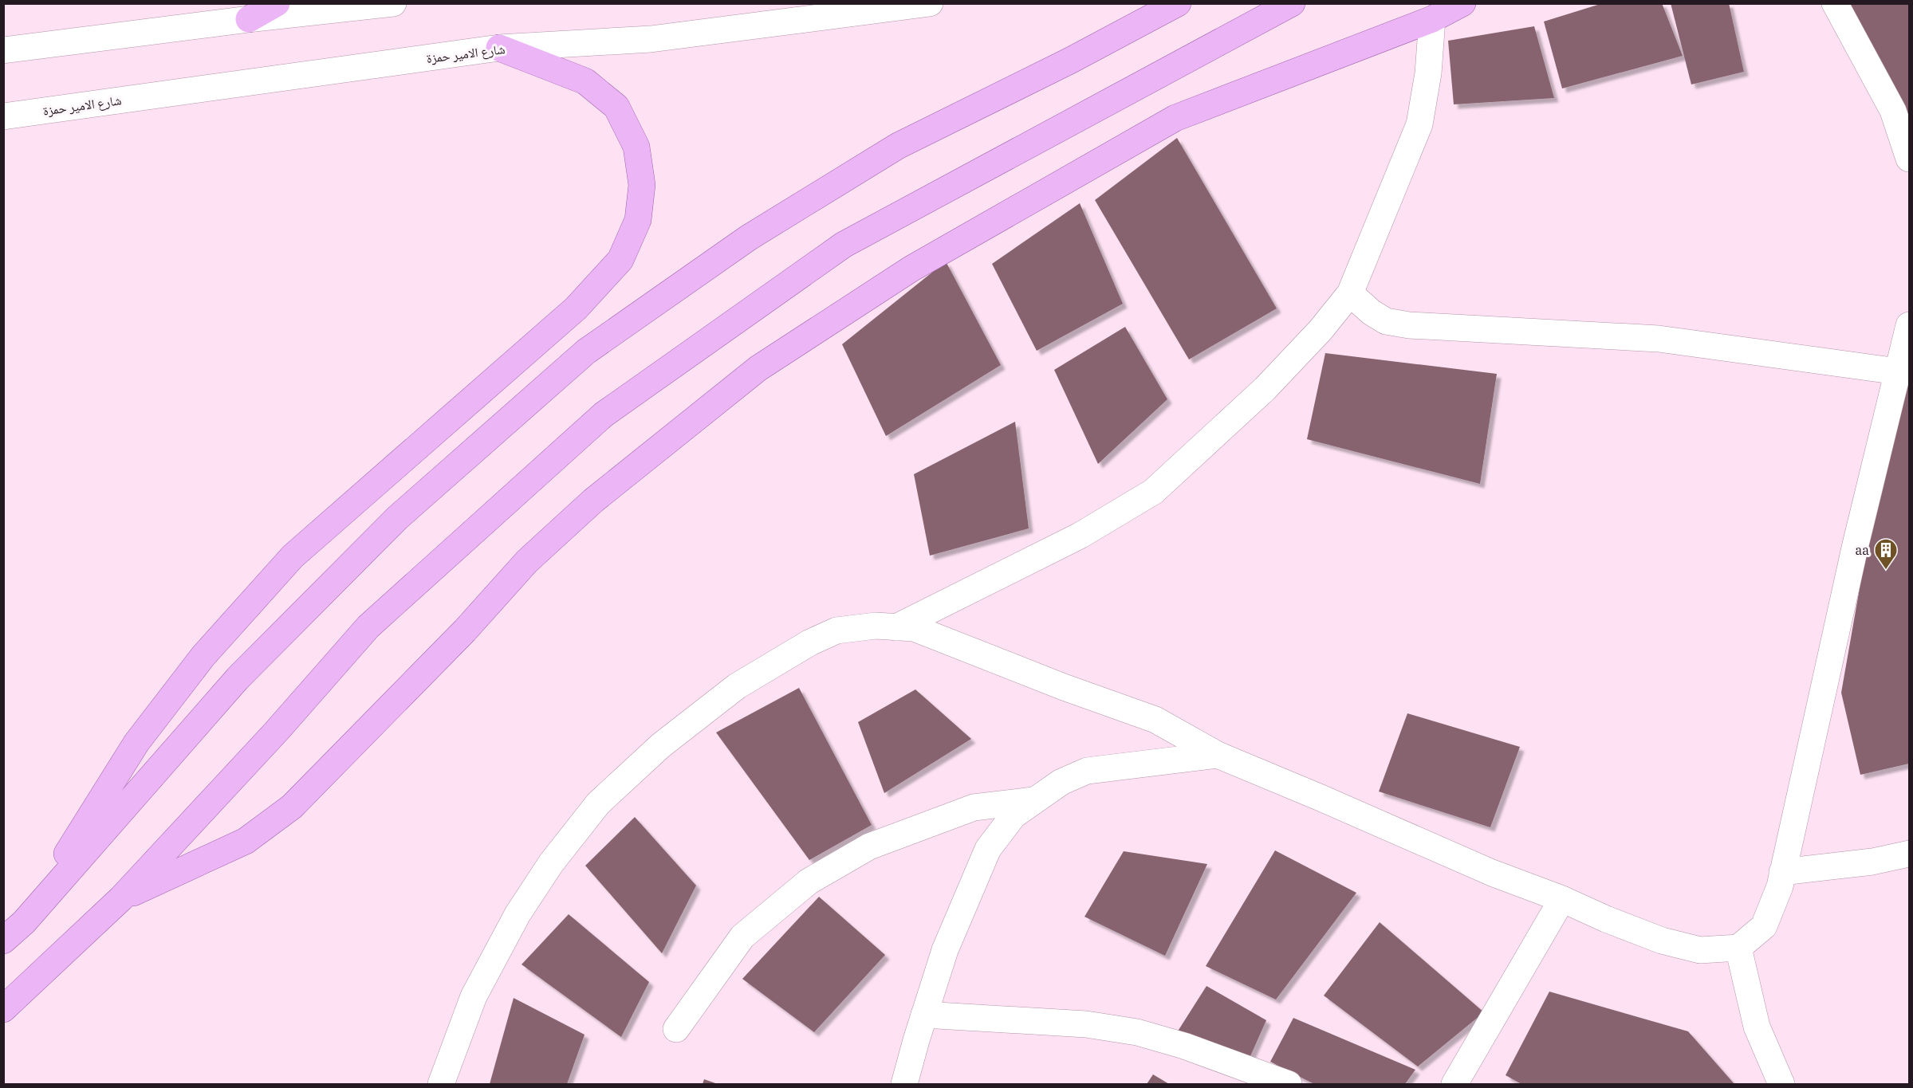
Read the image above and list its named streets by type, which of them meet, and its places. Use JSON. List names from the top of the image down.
{
  "streets": {
    "street": ["شارع الامير حمزة"]
  },
  "places": {
    "building": ["aa"]
  }
}
